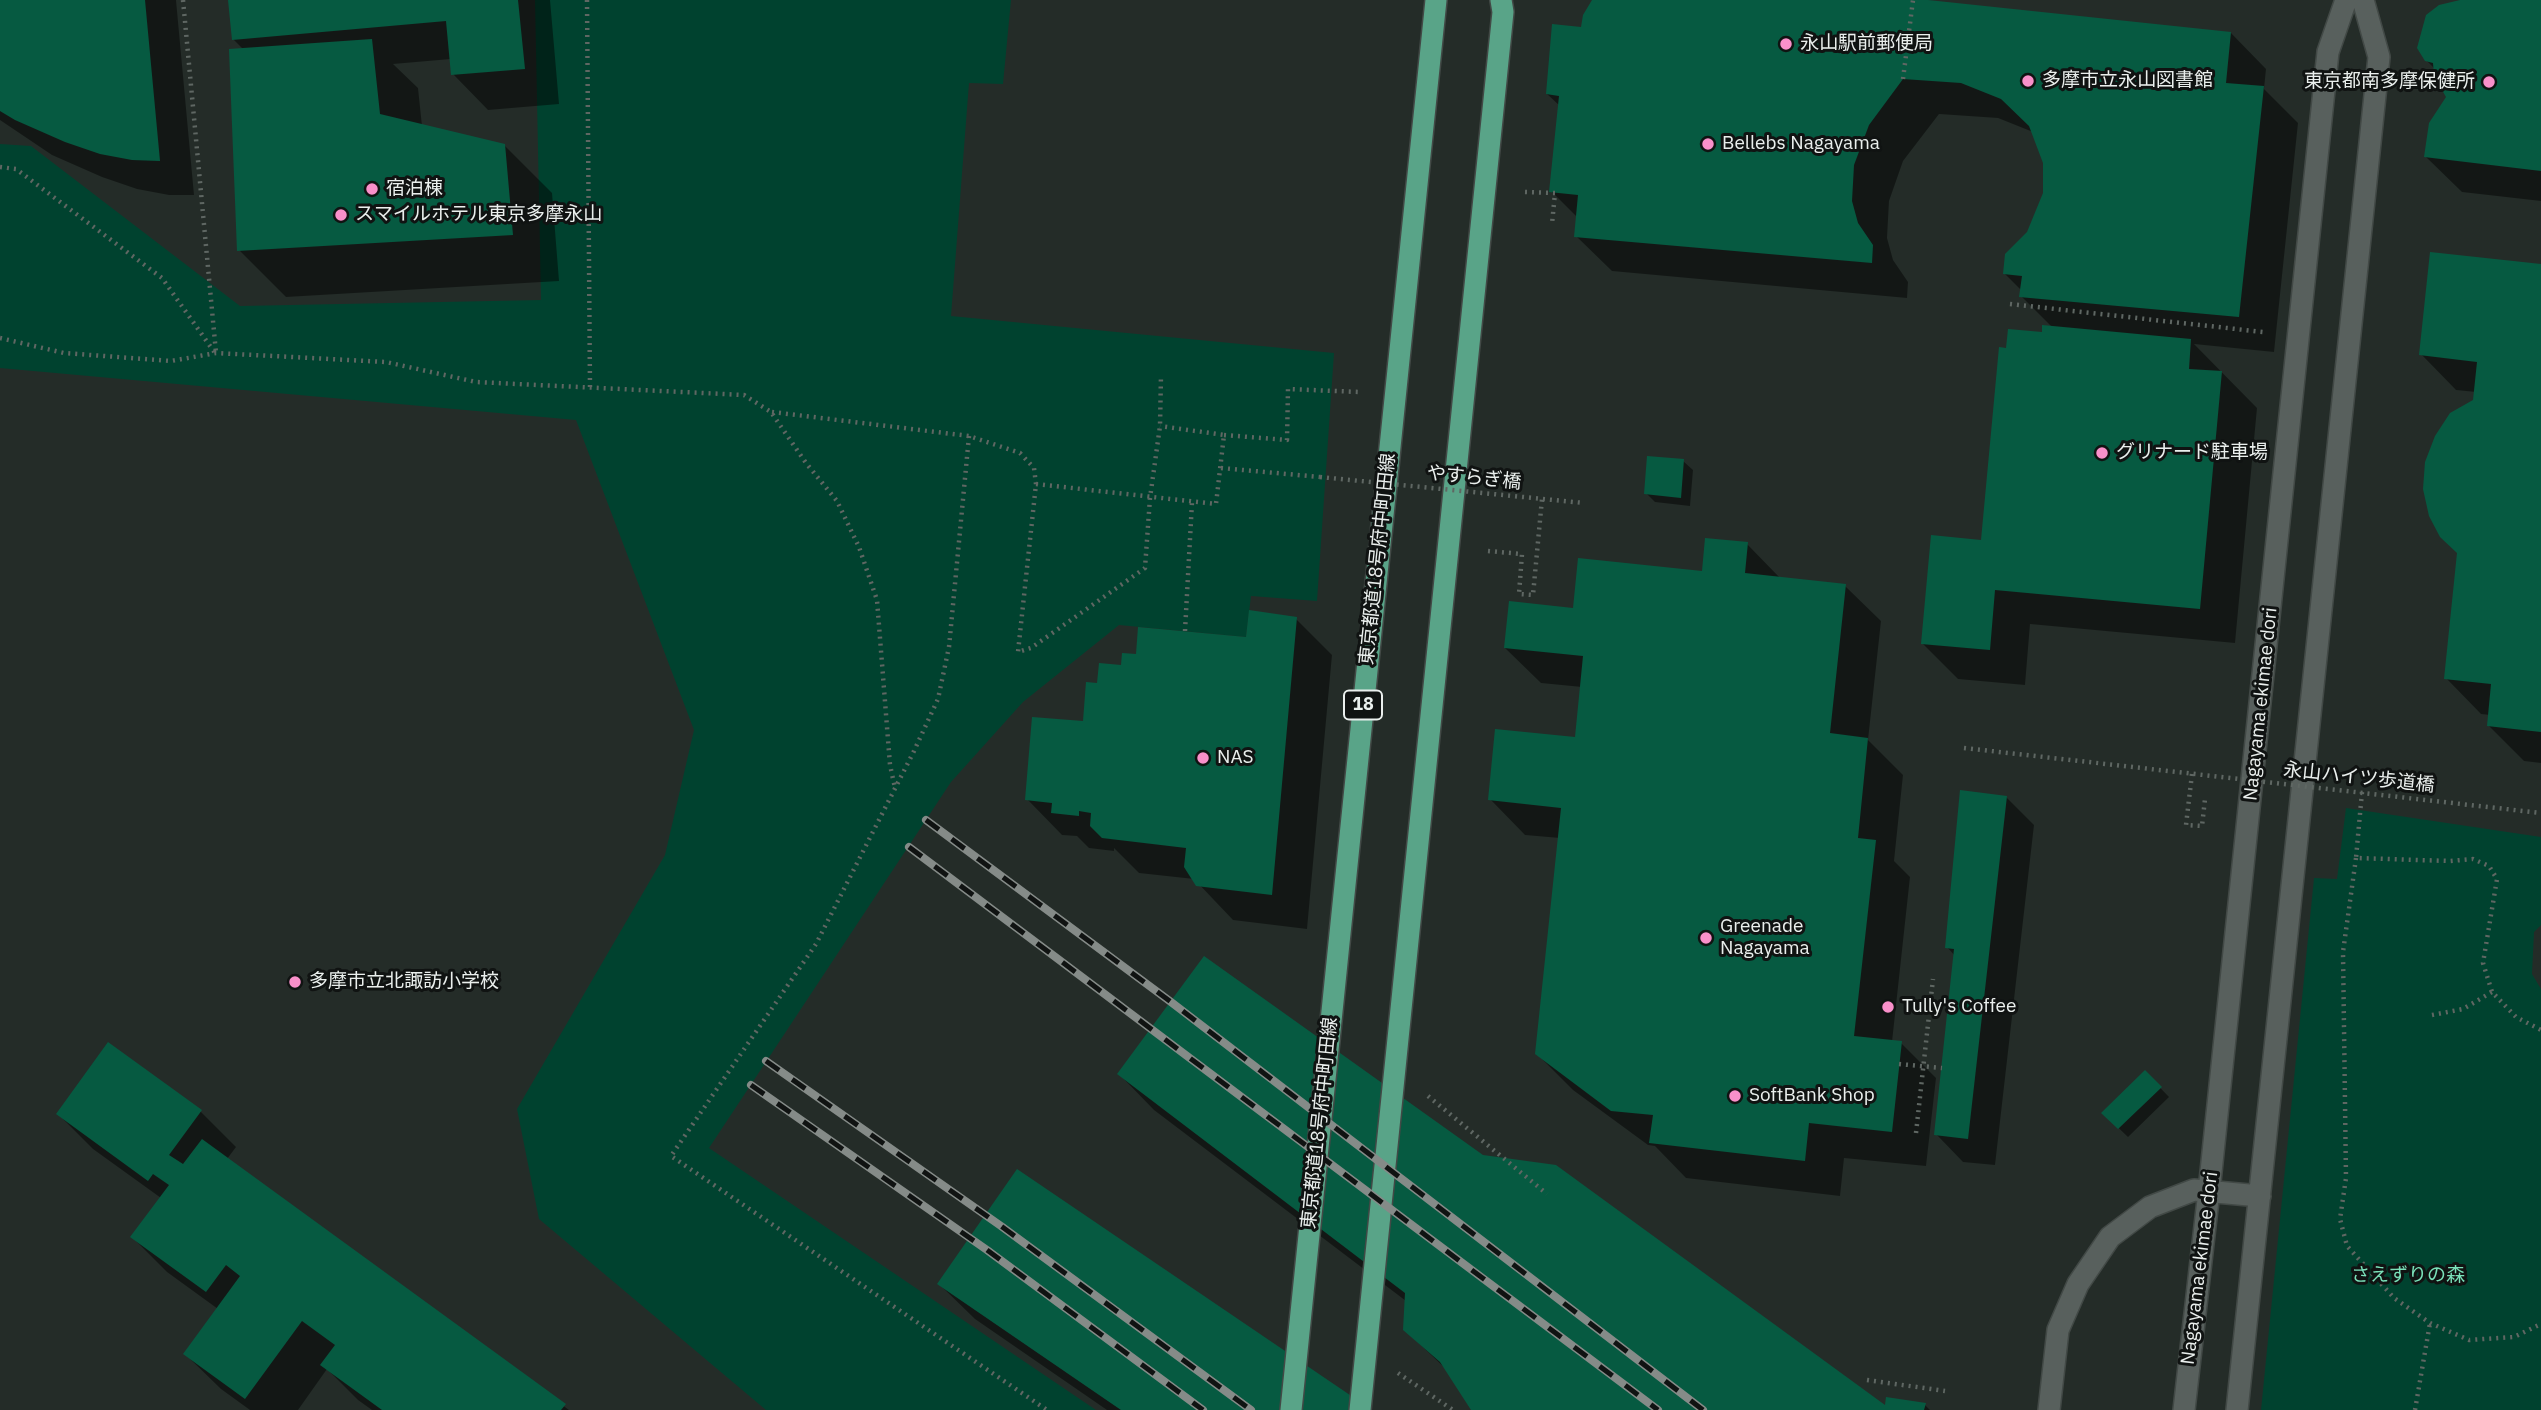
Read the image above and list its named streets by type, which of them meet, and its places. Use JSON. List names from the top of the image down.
{
  "streets": {
    "main road": ["東京都道18号府中町田線", "18"],
    "street": ["Nagayama ekimae dori"],
    "path": ["やすらぎ橋", "永山ハイツ歩道橋"]
  },
  "parks": ["さえずりの森"],
  "places": [
    "永山駅前郵便局",
    "多摩市立永山図書館",
    "東京都南多摩保健所",
    "Bellebs Nagayama",
    "宿泊棟",
    "スマイルホテル東京多摩永山",
    "グリナード駐車場",
    "NAS",
    "Greenade Nagayama",
    "多摩市立北諏訪小学校",
    "Tully's Coffee",
    "SoftBank Shop"
  ]
}
